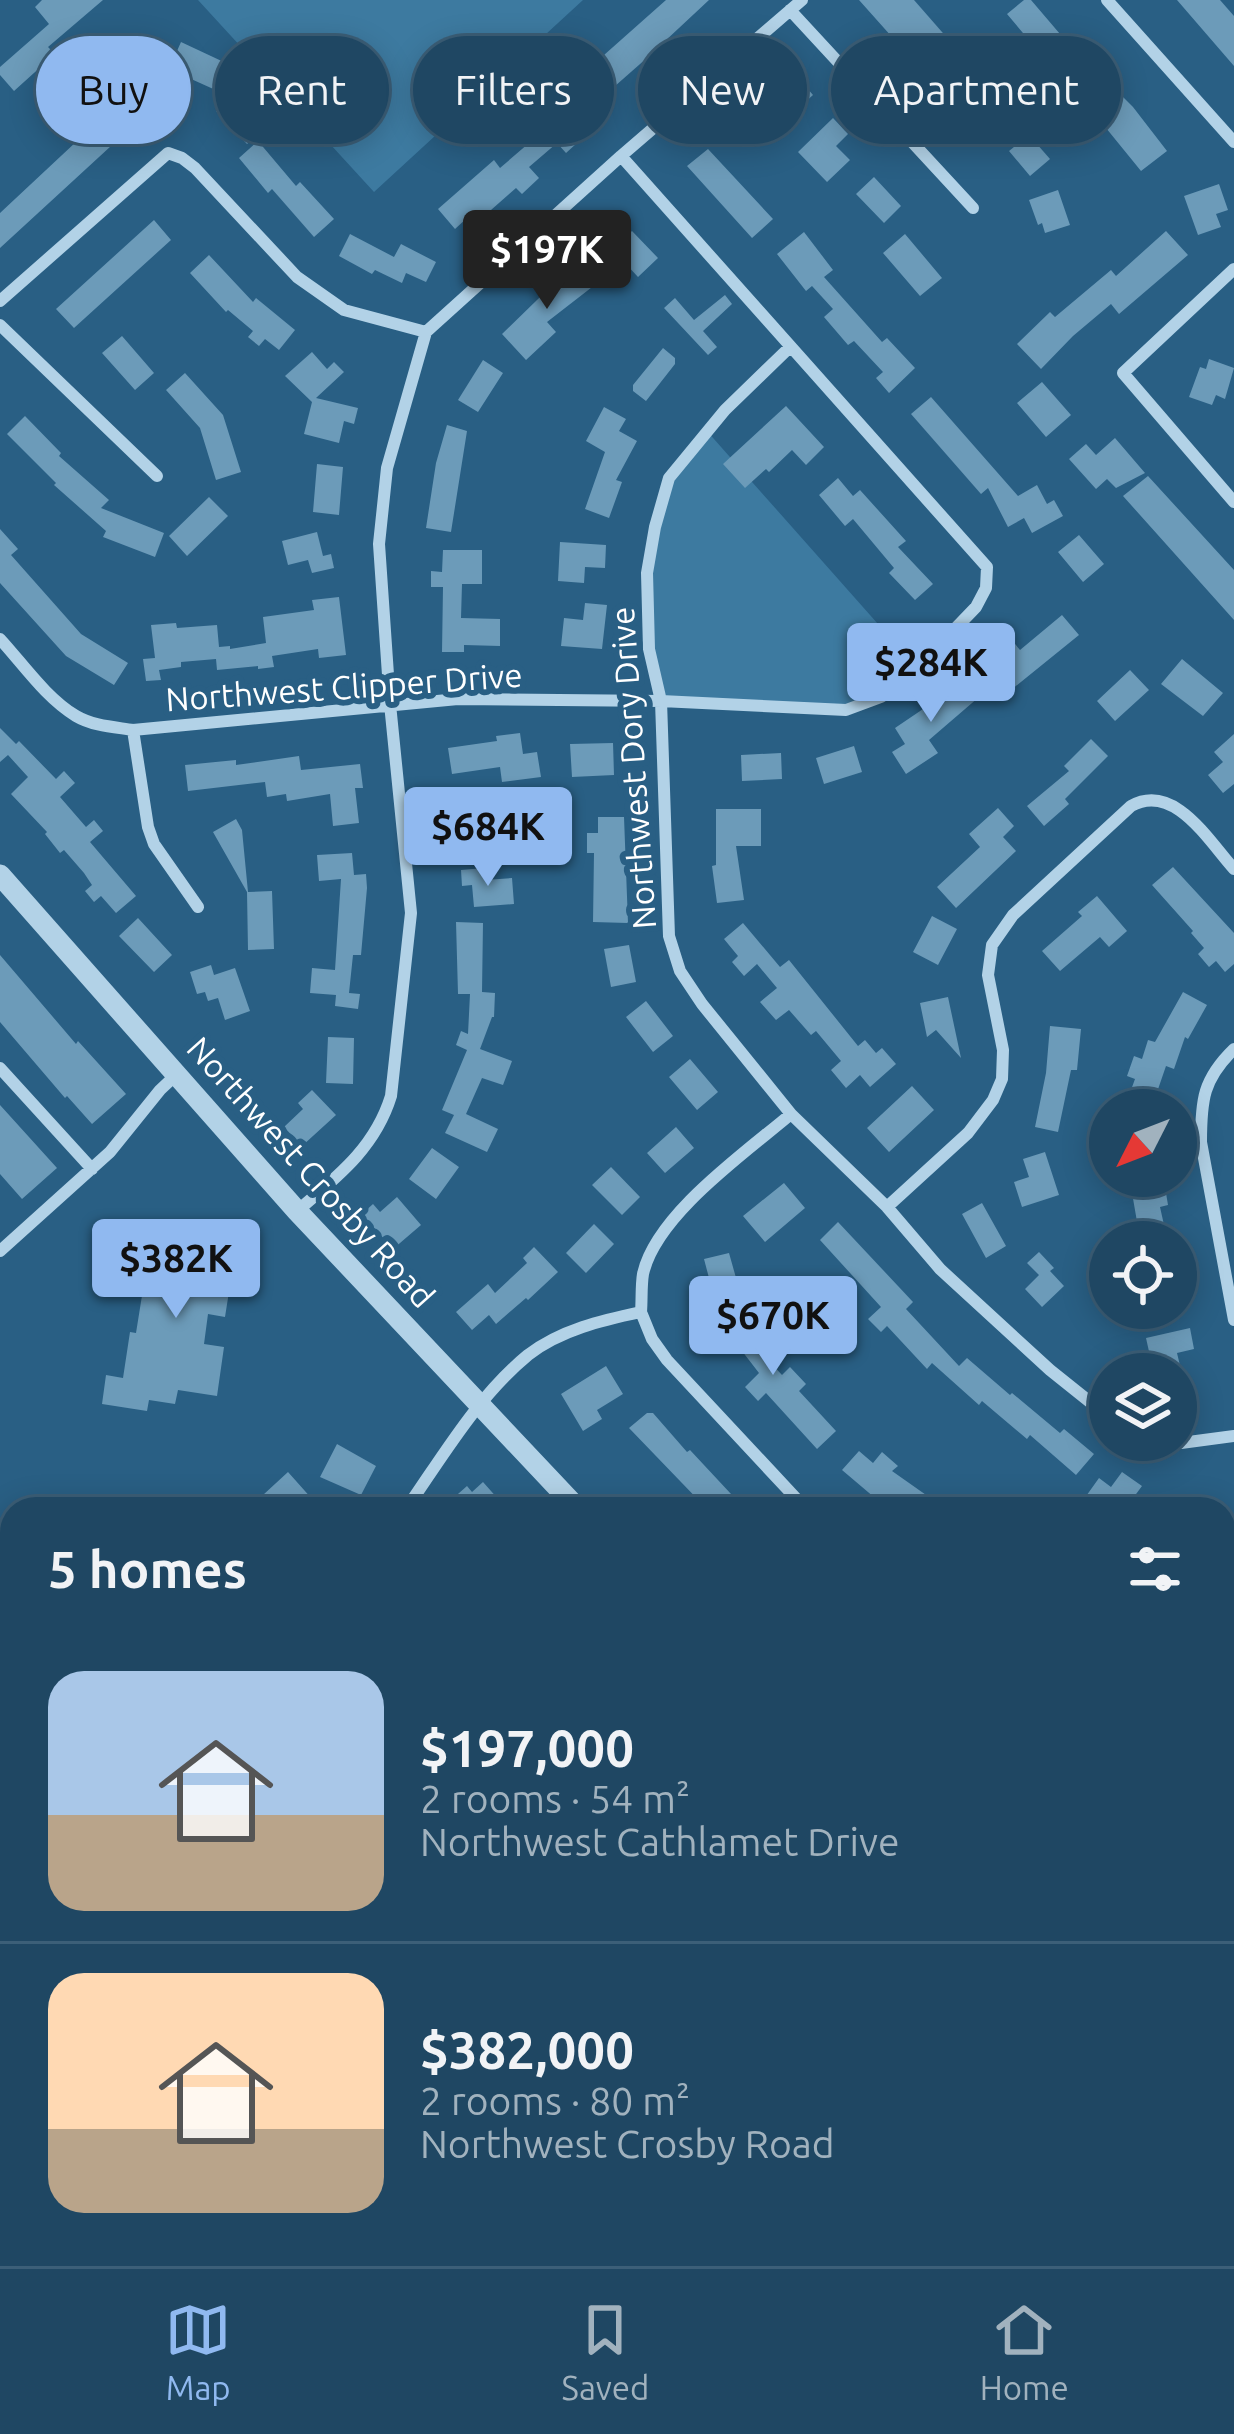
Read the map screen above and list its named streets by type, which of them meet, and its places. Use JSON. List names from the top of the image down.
{
  "streets": {
    "street": ["Northwest Clipper Drive", "Northwest Dory Drive", "Northwest Crosby Road"]
  },
  "crossings": [
    ["Northwest Clipper Drive", "Northwest Dory Drive"]
  ],
  "north": "bottom left",
  "page": {
    "chip": [
      "Buy",
      "Rent",
      "Filters",
      "New",
      "Apartment"
    ],
    "price": [
      "$197K",
      "$284K",
      "$684K",
      "$382K",
      "$670K"
    ],
    "heading": "5 homes",
    "list": [
      {
        "name": "$197,000",
        "note": "2 rooms · 54 m² · Northwest Cathlamet Drive"
      },
      {
        "name": "$382,000",
        "note": "2 rooms · 80 m² · Northwest Crosby Road"
      }
    ],
    "tabs": ["Map", "Saved", "Home"]
  }
}
